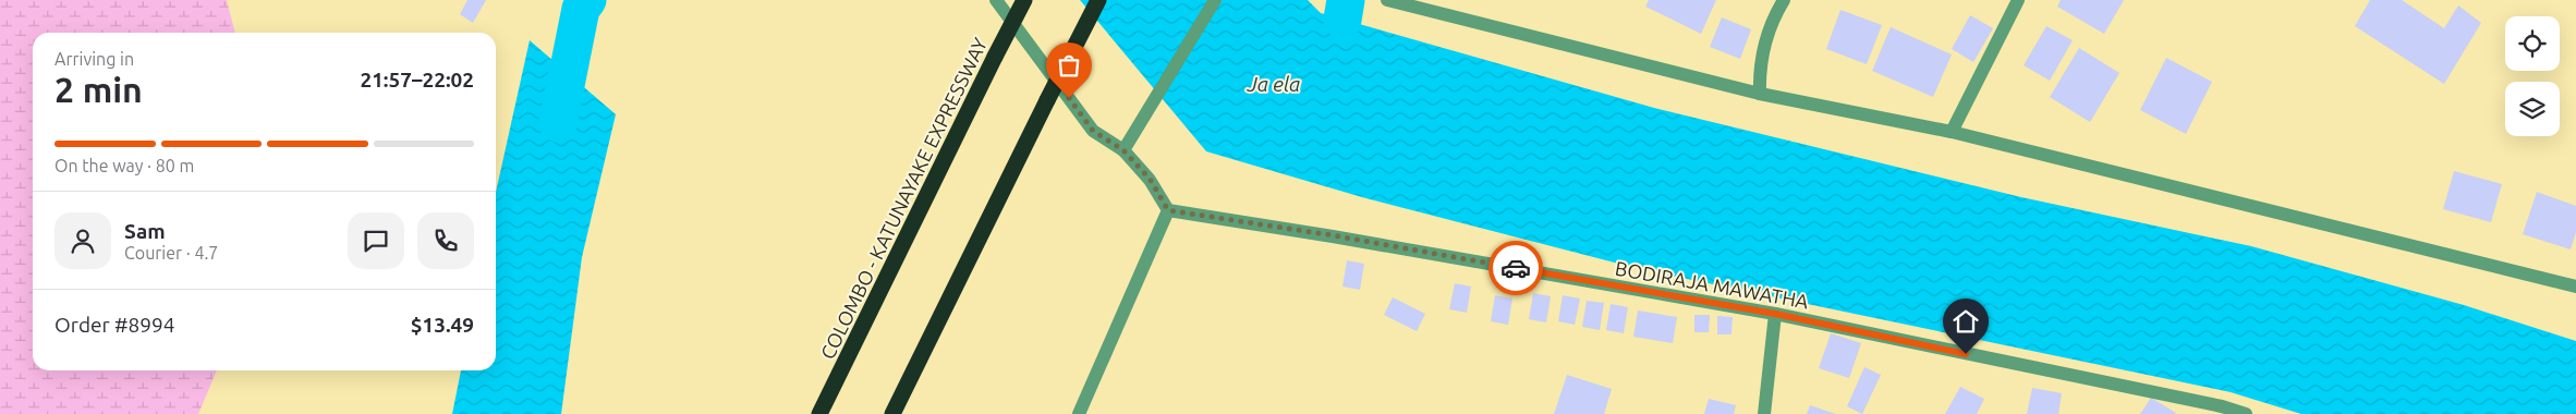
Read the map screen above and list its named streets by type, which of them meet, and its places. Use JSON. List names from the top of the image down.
{
  "streets": {
    "highway": ["COLOMBO - KATUNAYAKE EXPRESSWAY"],
    "street": ["BODIRAJA MAWATHA"]
  },
  "water": ["Ja ela"],
  "page": {
    "heading": ["2 min", "Arriving in", "21:57–22:02"],
    "panel": [
      "Sam",
      "Courier · 4.7",
      "Order #8994",
      "$13.49"
    ],
    "bar": "On the way · 80 m"
  }
}
